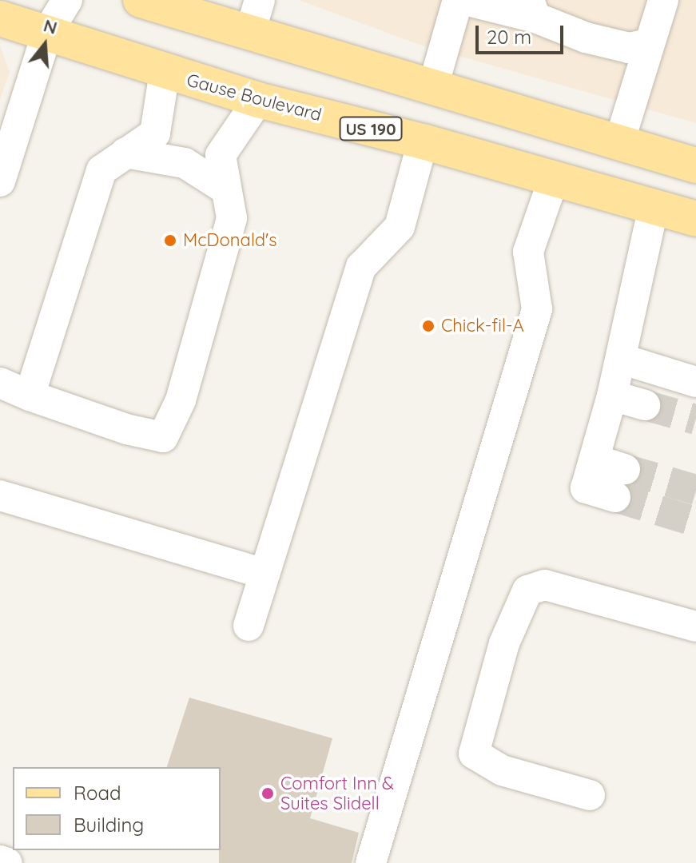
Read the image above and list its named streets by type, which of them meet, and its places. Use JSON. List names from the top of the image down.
{
  "streets": {
    "main road": ["Gause Boulevard", "US 190"]
  },
  "places": ["McDonald's", "Chick-fil-A", "Comfort Inn & Suites Slidell"],
  "legend": ["Road", "Building"],
  "scale_bar": "20 m",
  "north": "top"
}
